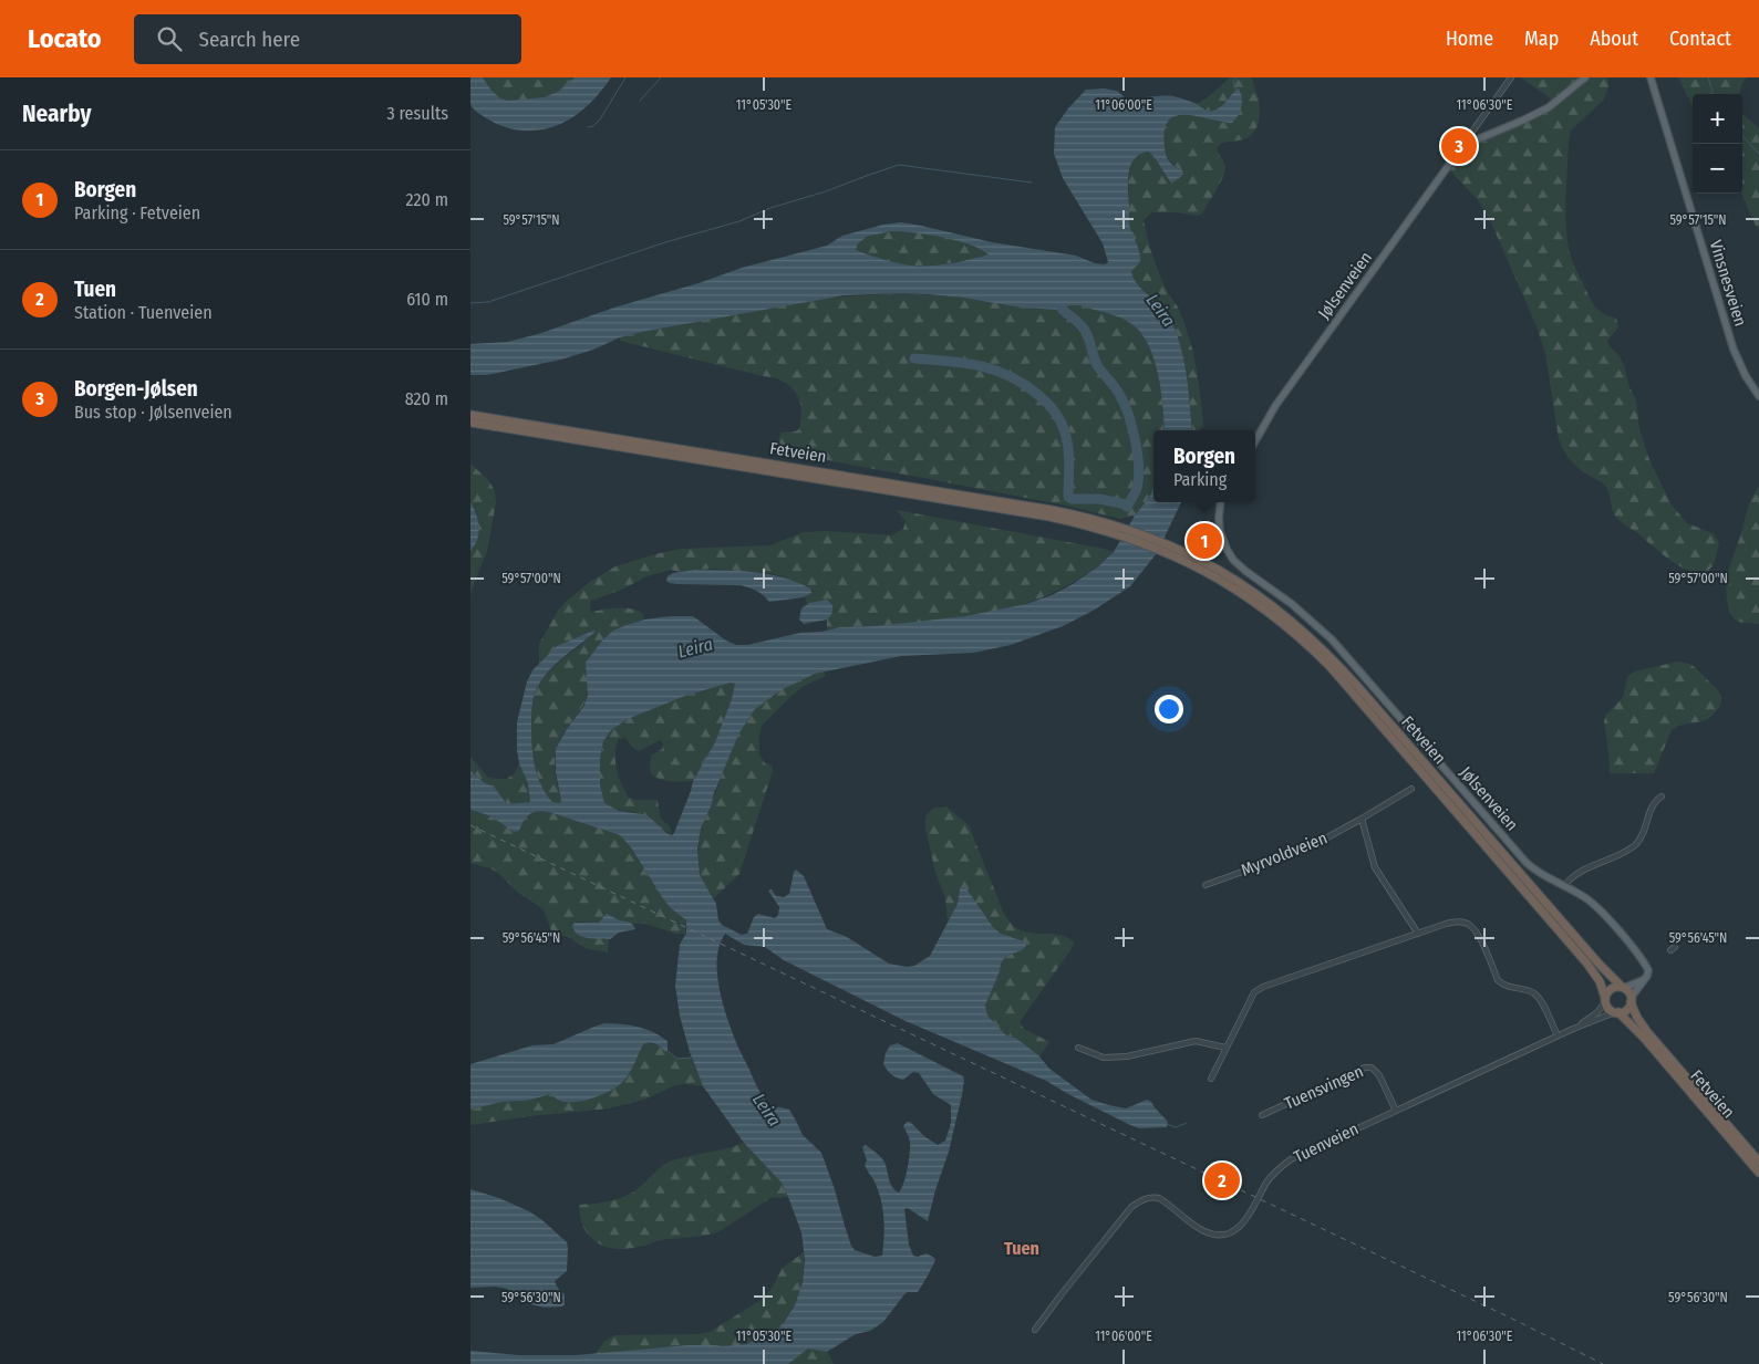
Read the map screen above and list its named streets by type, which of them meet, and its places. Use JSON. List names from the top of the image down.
{
  "streets": {
    "highway": ["Fetveien"],
    "main road": ["Vinsnesveien", "Jølsenveien"],
    "street": ["Myrvoldveien", "Tuensvingen", "Tuenveien"]
  },
  "crossings": [
    ["Fetveien", "Tuenveien"],
    ["Tuensvingen", "Tuenveien"]
  ],
  "districts": ["Tuen"],
  "water": ["Leira"],
  "page": {
    "header": "Locato",
    "search": "Search here",
    "nav": [
      "Home",
      "Map",
      "About",
      "Contact"
    ],
    "heading": ["Nearby", "3 results"],
    "map_buttons": ["+", "−"],
    "pins": ["3", "1", "2"],
    "list": [
      {
        "mark": "1",
        "name": "Borgen",
        "note": "Parking · Fetveien",
        "value": "220 m"
      },
      {
        "mark": "2",
        "name": "Tuen",
        "note": "Station · Tuenveien",
        "value": "610 m"
      },
      {
        "mark": "3",
        "name": "Borgen-Jølsen",
        "note": "Bus stop · Jølsenveien",
        "value": "820 m"
      }
    ],
    "popup": ["Borgen", "Parking"]
  },
  "coordinates": [
    "11°05'30\"E",
    "11°06'00\"E",
    "11°06'30\"E",
    "59°57'15\"N",
    "59°57'00\"N",
    "59°56'45\"N",
    "59°56'30\"N"
  ]
}
